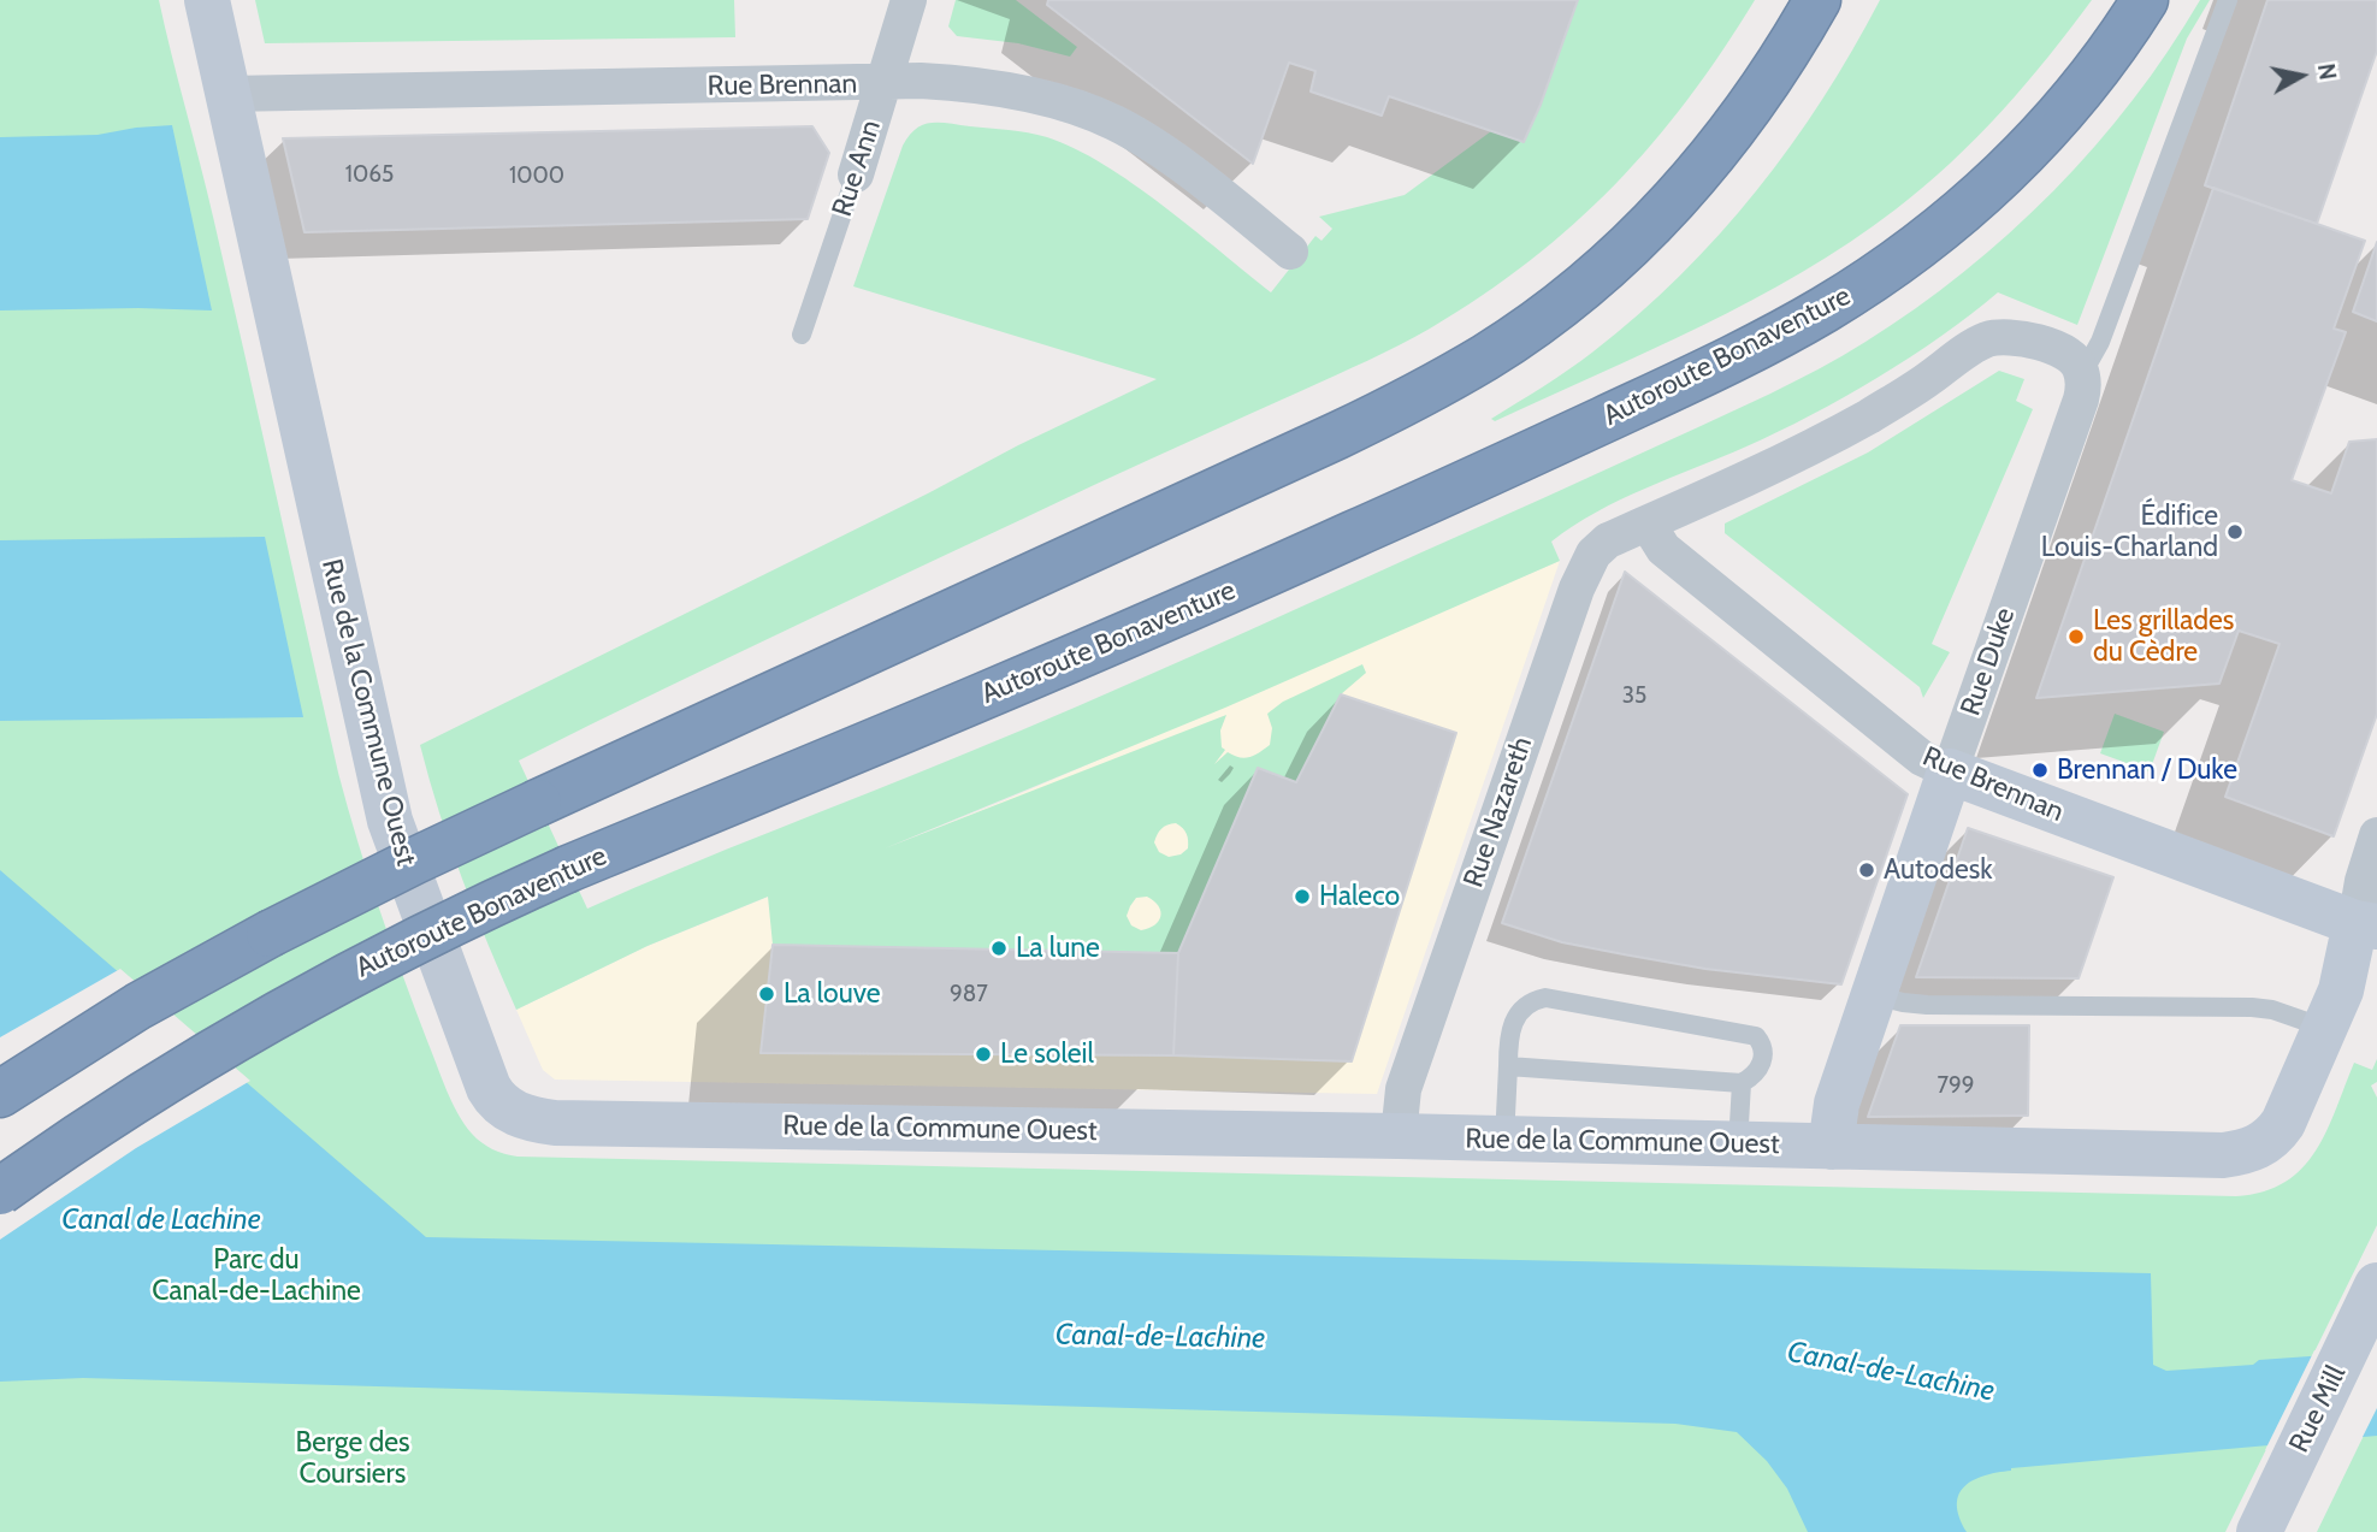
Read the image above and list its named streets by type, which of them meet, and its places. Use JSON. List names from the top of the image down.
{
  "streets": {
    "highway": ["Autoroute Bonaventure"],
    "street": [
      "Rue Brennan",
      "Rue Ann",
      "Rue Duke",
      "Rue de la Commune Ouest",
      "Rue Nazareth",
      "Rue Mill"
    ]
  },
  "crossings": [
    ["Rue Brennan", "Rue Ann"],
    ["Rue Brennan", "Rue Duke"],
    ["Rue Brennan", "Rue de la Commune Ouest"],
    ["Rue Brennan", "Rue Nazareth"],
    ["Rue Duke", "Rue de la Commune Ouest"],
    ["Rue de la Commune Ouest", "Rue Nazareth"]
  ],
  "water": ["Canal de Lachine", "Canal-de-Lachine"],
  "parks": ["Parc du Canal-de-Lachine", "Berge des Coursiers"],
  "places": [
    "Édifice Louis-Charland",
    "Les grillades du Cèdre",
    "Brennan / Duke",
    "Autodesk",
    "Haleco",
    "La lune",
    "La louve",
    "Le soleil"
  ],
  "house_numbers": [
    "1065",
    "1000",
    "35",
    "987",
    "799"
  ],
  "north": "right"
}
